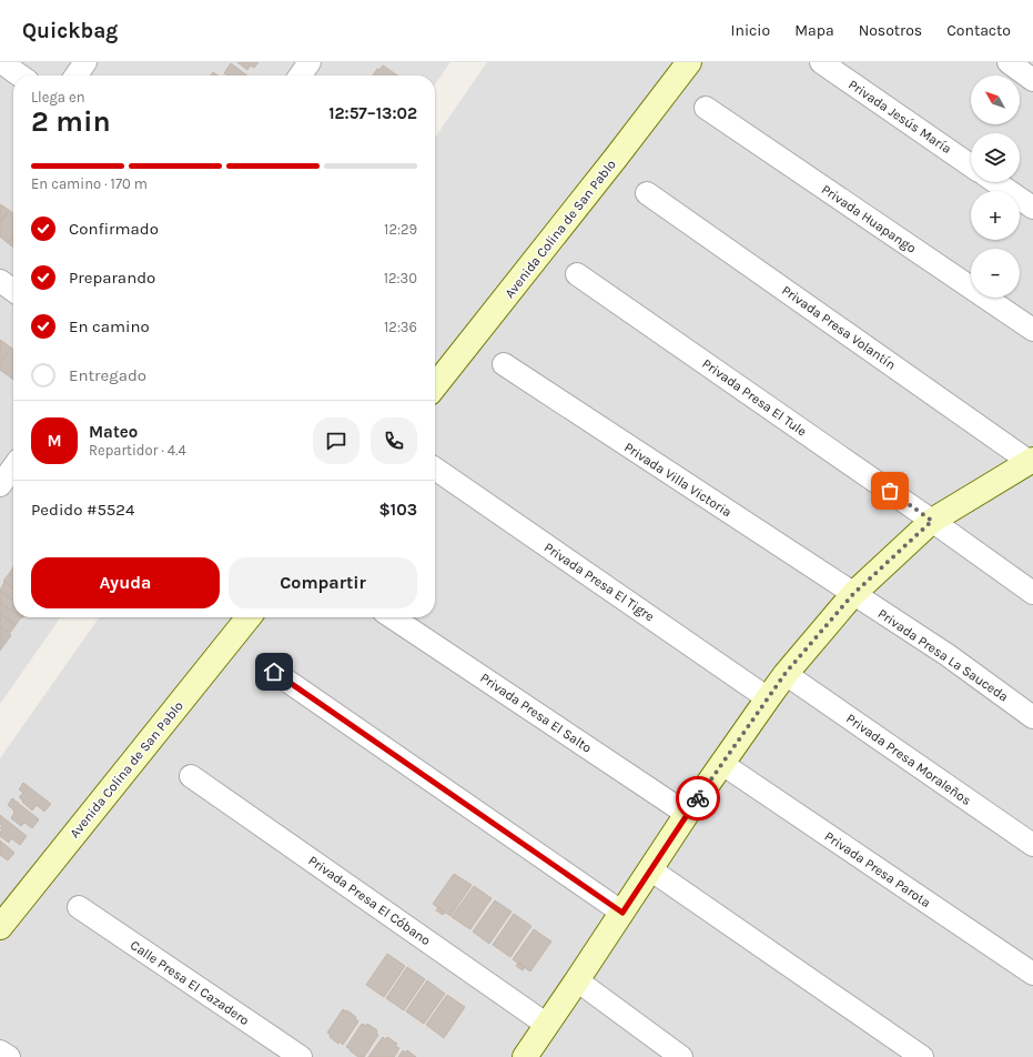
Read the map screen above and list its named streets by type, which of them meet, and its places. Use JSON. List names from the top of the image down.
{
  "streets": {
    "street": [
      "Privada Jesús María",
      "Privada Huapango",
      "Avenida Colina de San Pablo",
      "Privada Presa Volantín",
      "Privada Presa El Tule",
      "Privada Villa Victoria",
      "Privada Presa El Tigre",
      "Privada Presa La Sauceda",
      "Privada Presa El Salto",
      "Privada Presa Moraleños",
      "Privada Presa Parota",
      "Privada Presa El Cóbano",
      "Calle Presa El Cazadero"
    ]
  },
  "crossings": [
    ["Privada Villa Victoria", "Privada Presa La Sauceda"]
  ],
  "north": "top left",
  "page": {
    "header": "Quickbag",
    "nav": [
      "Inicio",
      "Mapa",
      "Nosotros",
      "Contacto"
    ],
    "map_buttons": ["+", "−"],
    "heading": ["2 min", "Llega en", "12:57–13:02"],
    "panel": [
      "Mateo",
      "Repartidor · 4.4",
      "Pedido #5524",
      "$103"
    ],
    "bar": "En camino · 170 m",
    "list": [
      ["Confirmado", "12:29"],
      ["Preparando", "12:30"],
      ["En camino", "12:36"],
      "Entregado"
    ],
    "round": "M",
    "buttons": ["Ayuda", "Compartir"]
  }
}
